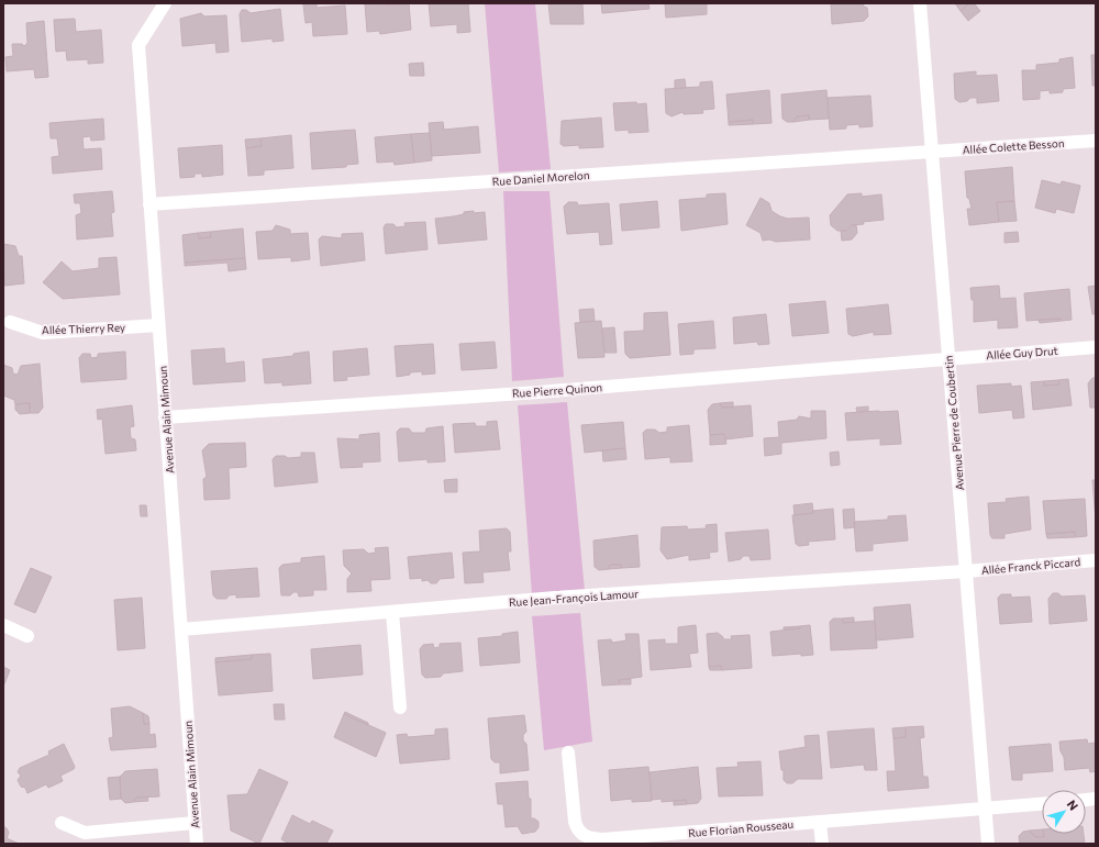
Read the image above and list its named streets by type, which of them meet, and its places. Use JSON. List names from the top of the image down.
{
  "streets": {
    "street": [
      "Allée Colette Besson",
      "Rue Daniel Morelon",
      "Allée Thierry Rey",
      "Allée Guy Drut",
      "Rue Pierre Quinon",
      "Avenue Alain Mimoun",
      "Avenue Pierre de Coubertin",
      "Allée Franck Piccard",
      "Rue Jean-François Lamour",
      "Rue Florian Rousseau"
    ]
  },
  "crossings": [
    ["Allée Colette Besson", "Rue Daniel Morelon"],
    ["Allée Colette Besson", "Avenue Pierre de Coubertin"],
    ["Rue Daniel Morelon", "Avenue Alain Mimoun"],
    ["Rue Daniel Morelon", "Avenue Pierre de Coubertin"],
    ["Allée Thierry Rey", "Avenue Alain Mimoun"],
    ["Allée Guy Drut", "Rue Pierre Quinon"],
    ["Allée Guy Drut", "Avenue Pierre de Coubertin"],
    ["Rue Pierre Quinon", "Avenue Alain Mimoun"],
    ["Rue Pierre Quinon", "Avenue Pierre de Coubertin"],
    ["Avenue Alain Mimoun", "Rue Jean-François Lamour"],
    ["Avenue Pierre de Coubertin", "Allée Franck Piccard"],
    ["Avenue Pierre de Coubertin", "Rue Jean-François Lamour"],
    ["Avenue Pierre de Coubertin", "Rue Florian Rousseau"],
    ["Allée Franck Piccard", "Rue Jean-François Lamour"]
  ],
  "north": "top right"
}
